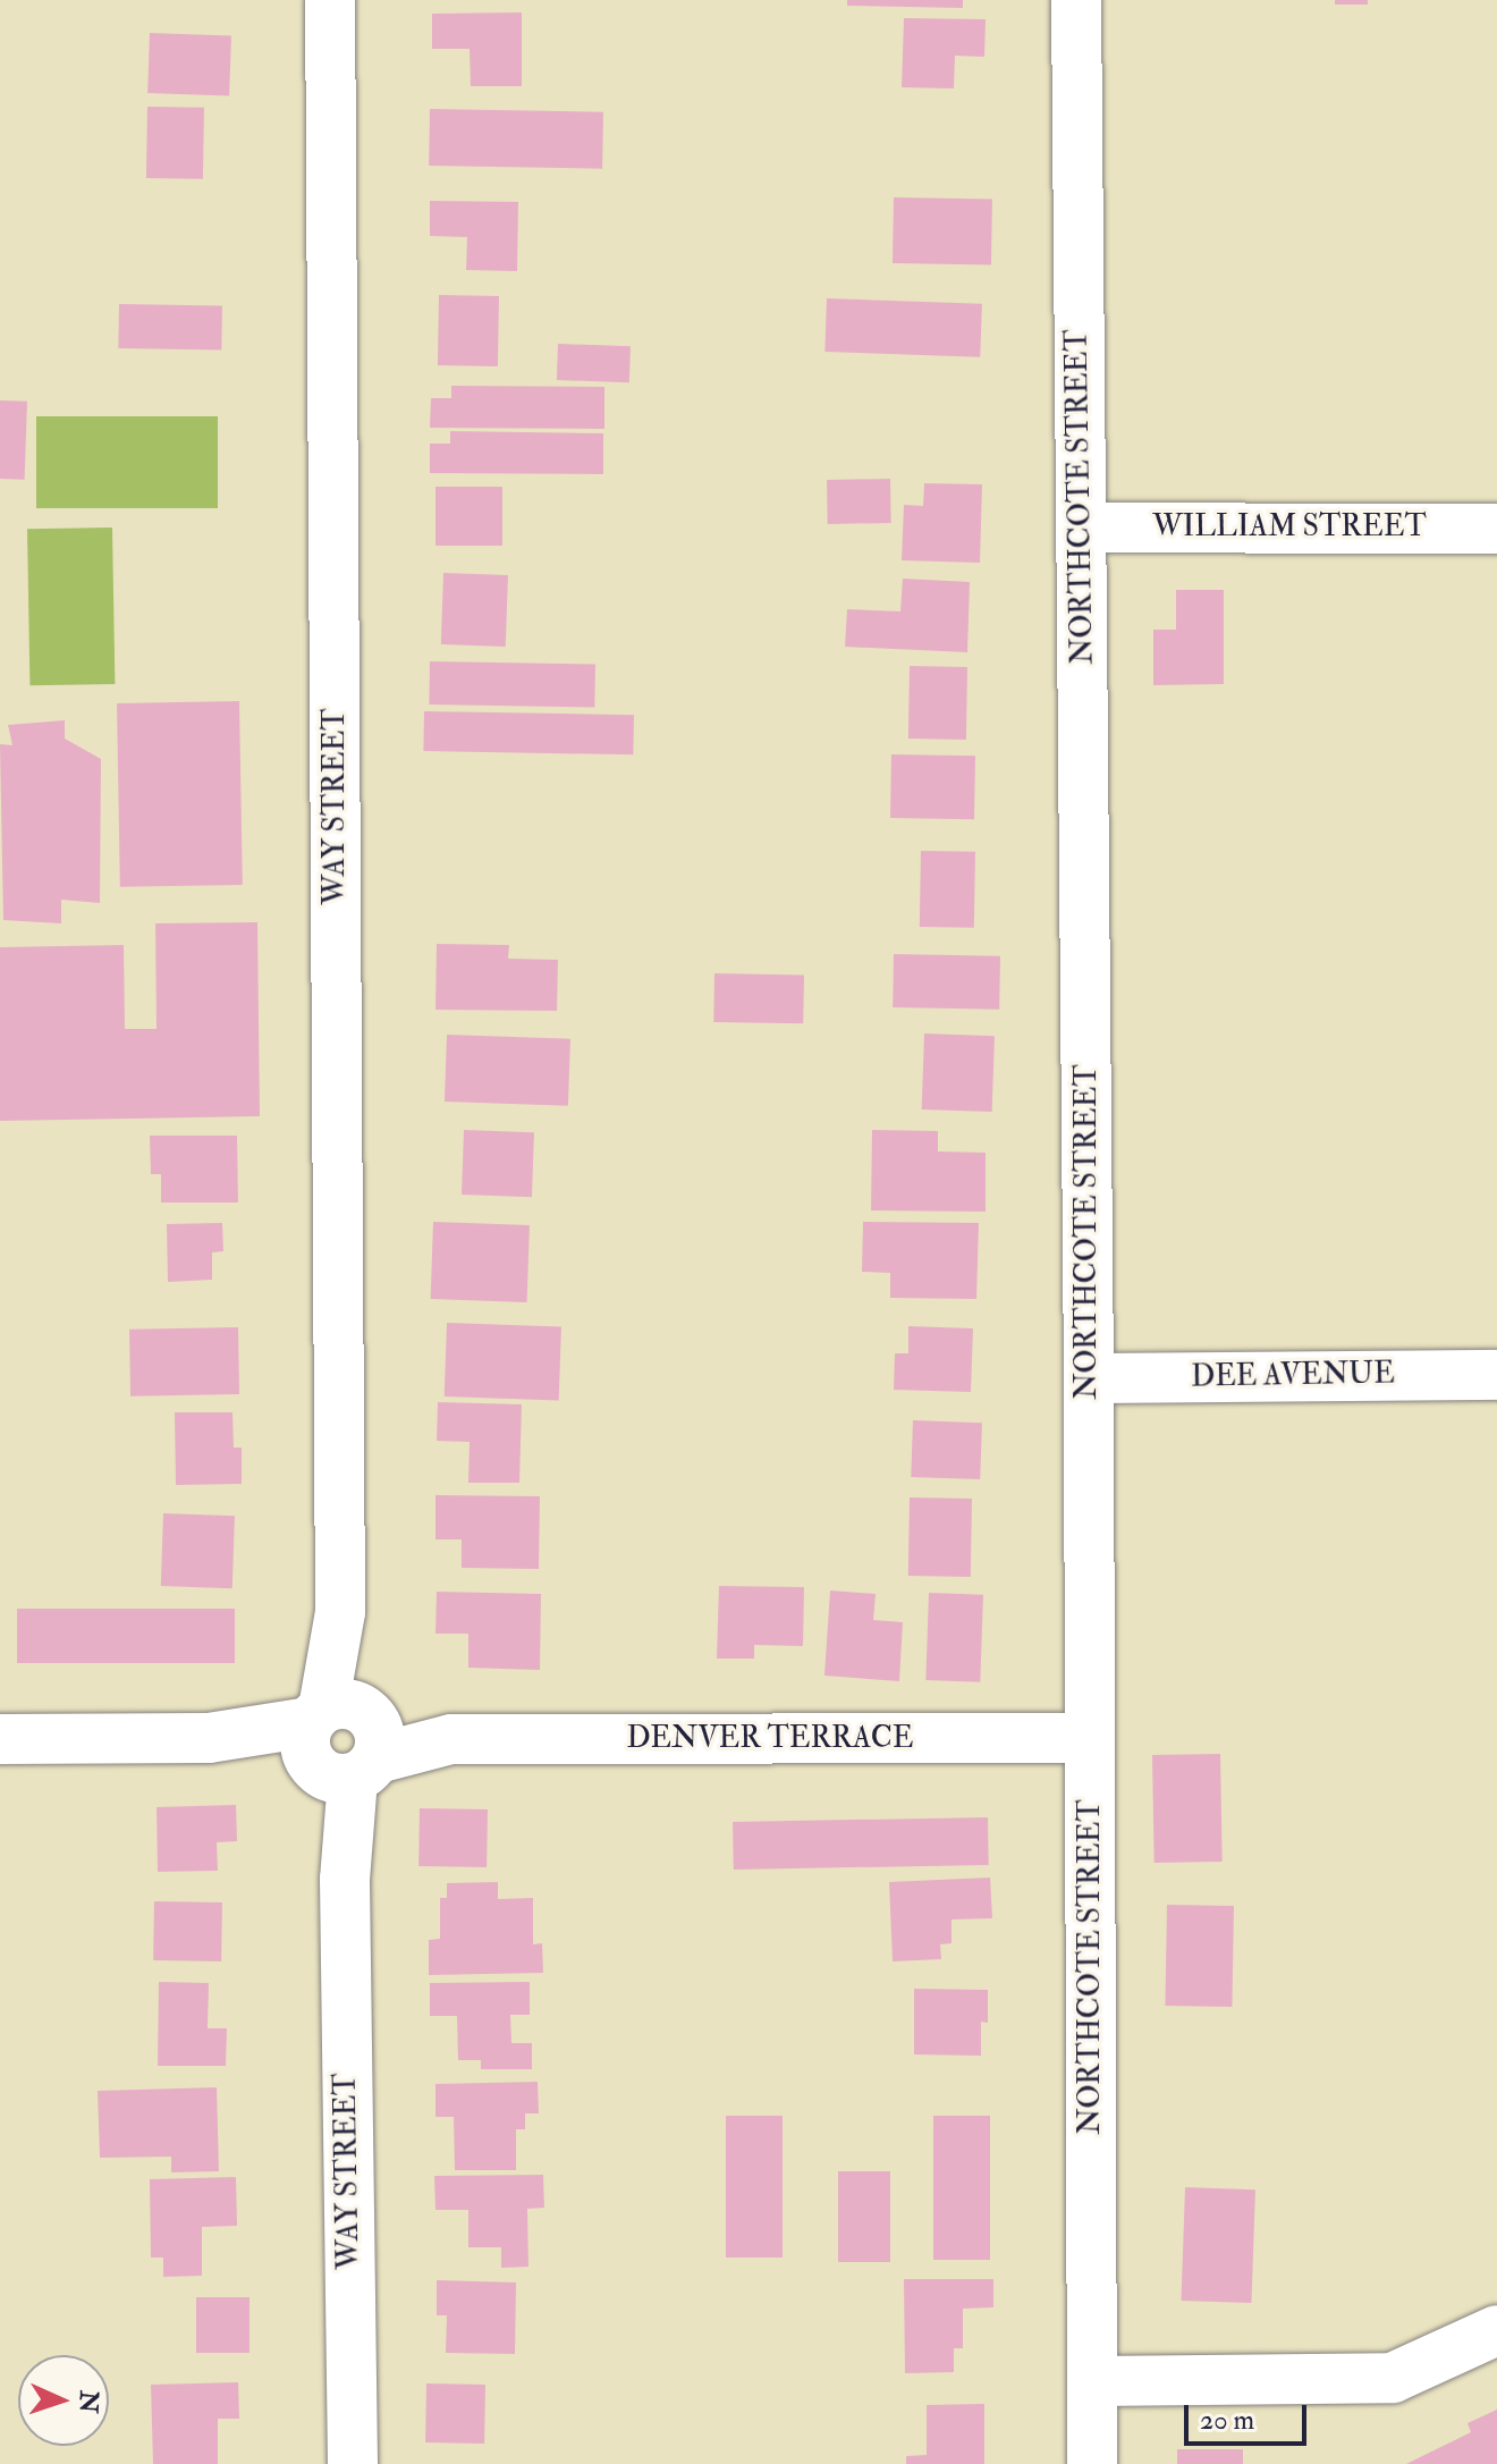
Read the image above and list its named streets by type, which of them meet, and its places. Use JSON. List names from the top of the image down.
{
  "streets": {
    "street": [
      "NORTHCOTE STREET",
      "WILLIAM STREET",
      "WAY STREET",
      "DEE AVENUE",
      "DENVER TERRACE"
    ]
  },
  "crossings": [
    ["NORTHCOTE STREET", "WILLIAM STREET"],
    ["NORTHCOTE STREET", "DEE AVENUE"],
    ["NORTHCOTE STREET", "DENVER TERRACE"],
    ["WAY STREET", "DENVER TERRACE"]
  ],
  "scale_bar": "20 m",
  "north": "right"
}
